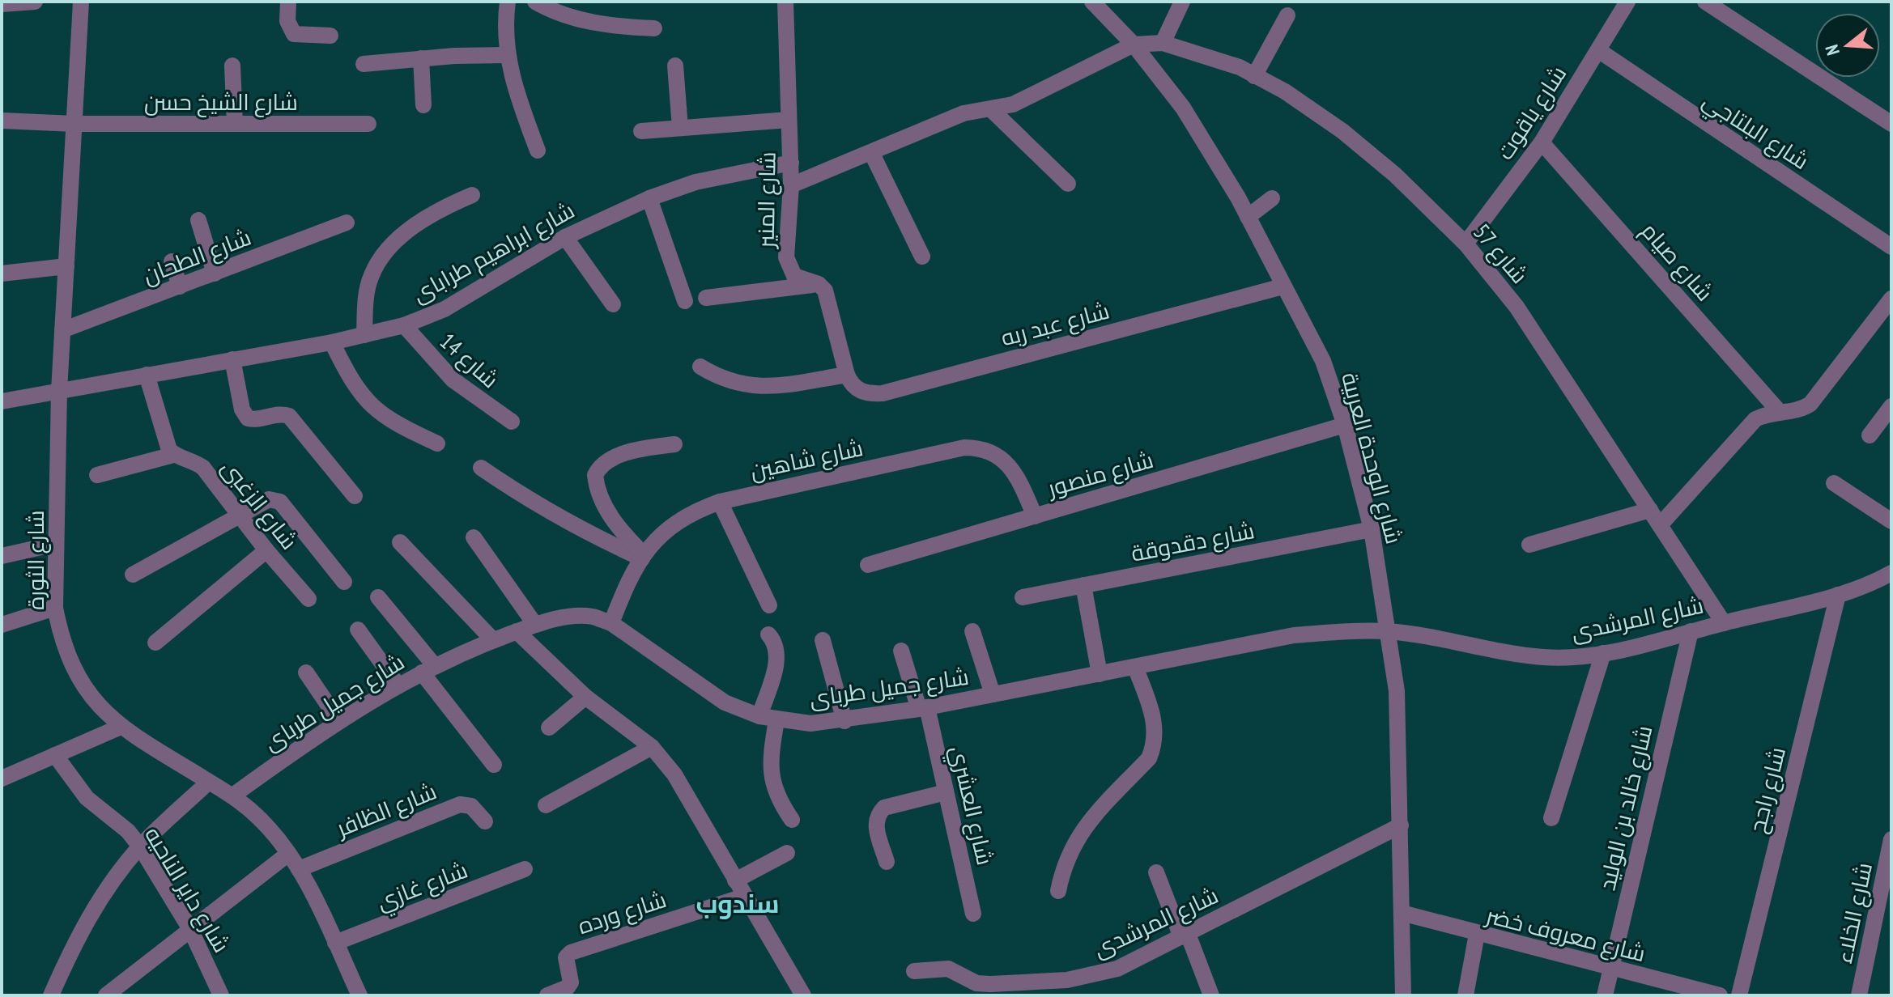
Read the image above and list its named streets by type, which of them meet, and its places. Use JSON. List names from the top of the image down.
{
  "streets": {
    "street": [
      "شارع الشيخ حسن",
      "شارع ياقوت",
      "شارع البلتاجي",
      "شارع المنير",
      "شارع ابراهيم طراباى",
      "شارع 57",
      "شارع الطحان",
      "شارع صيام",
      "شارع عبد ربه",
      "شارع 14",
      "شارع الوحدة العربية",
      "شارع شاهين",
      "شارع منصور",
      "شارع الزغبى",
      "شارع دقدوقة",
      "شارع الثورة",
      "شارع المرشدى",
      "شارع جميل طرباى",
      "شارع راجح",
      "شارع العشري",
      "شارع خالد بن الوليد",
      "شارع الظافر",
      "شارع غازي",
      "شارع داير الناحيه",
      "شارع ورده",
      "شارع الخلاء",
      "شارع معروف خضر"
    ]
  },
  "crossings": [
    ["شارع الشيخ حسن", "شارع الثورة"],
    ["شارع ياقوت", "شارع البلتاجي"],
    ["شارع ياقوت", "شارع 57"],
    ["شارع ياقوت", "شارع صيام"],
    ["شارع المنير", "شارع ابراهيم طراباى"],
    ["شارع ابراهيم طراباى", "شارع 14"],
    ["شارع ابراهيم طراباى", "شارع الثورة"],
    ["شارع 57", "شارع الوحدة العربية"],
    ["شارع 57", "شارع المرشدى"],
    ["شارع الطحان", "شارع الثورة"],
    ["شارع عبد ربه", "شارع الوحدة العربية"],
    ["شارع الوحدة العربية", "شارع منصور"],
    ["شارع الوحدة العربية", "شارع دقدوقة"],
    ["شارع الوحدة العربية", "شارع المرشدى"],
    ["شارع الوحدة العربية", "شارع جميل طرباى"],
    ["شارع الوحدة العربية", "شارع معروف خضر"],
    ["شارع شاهين", "شارع منصور"],
    ["شارع شاهين", "شارع جميل طرباى"],
    ["شارع الثورة", "شارع جميل طرباى"],
    ["شارع الثورة", "شارع الظافر"],
    ["شارع الثورة", "شارع غازي"],
    ["شارع المرشدى", "شارع جميل طرباى"],
    ["شارع المرشدى", "شارع راجح"],
    ["شارع المرشدى", "شارع خالد بن الوليد"],
    ["شارع جميل طرباى", "شارع العشري"],
    ["شارع خالد بن الوليد", "شارع معروف خضر"]
  ],
  "districts": ["سندوب"],
  "north": "left"
}
